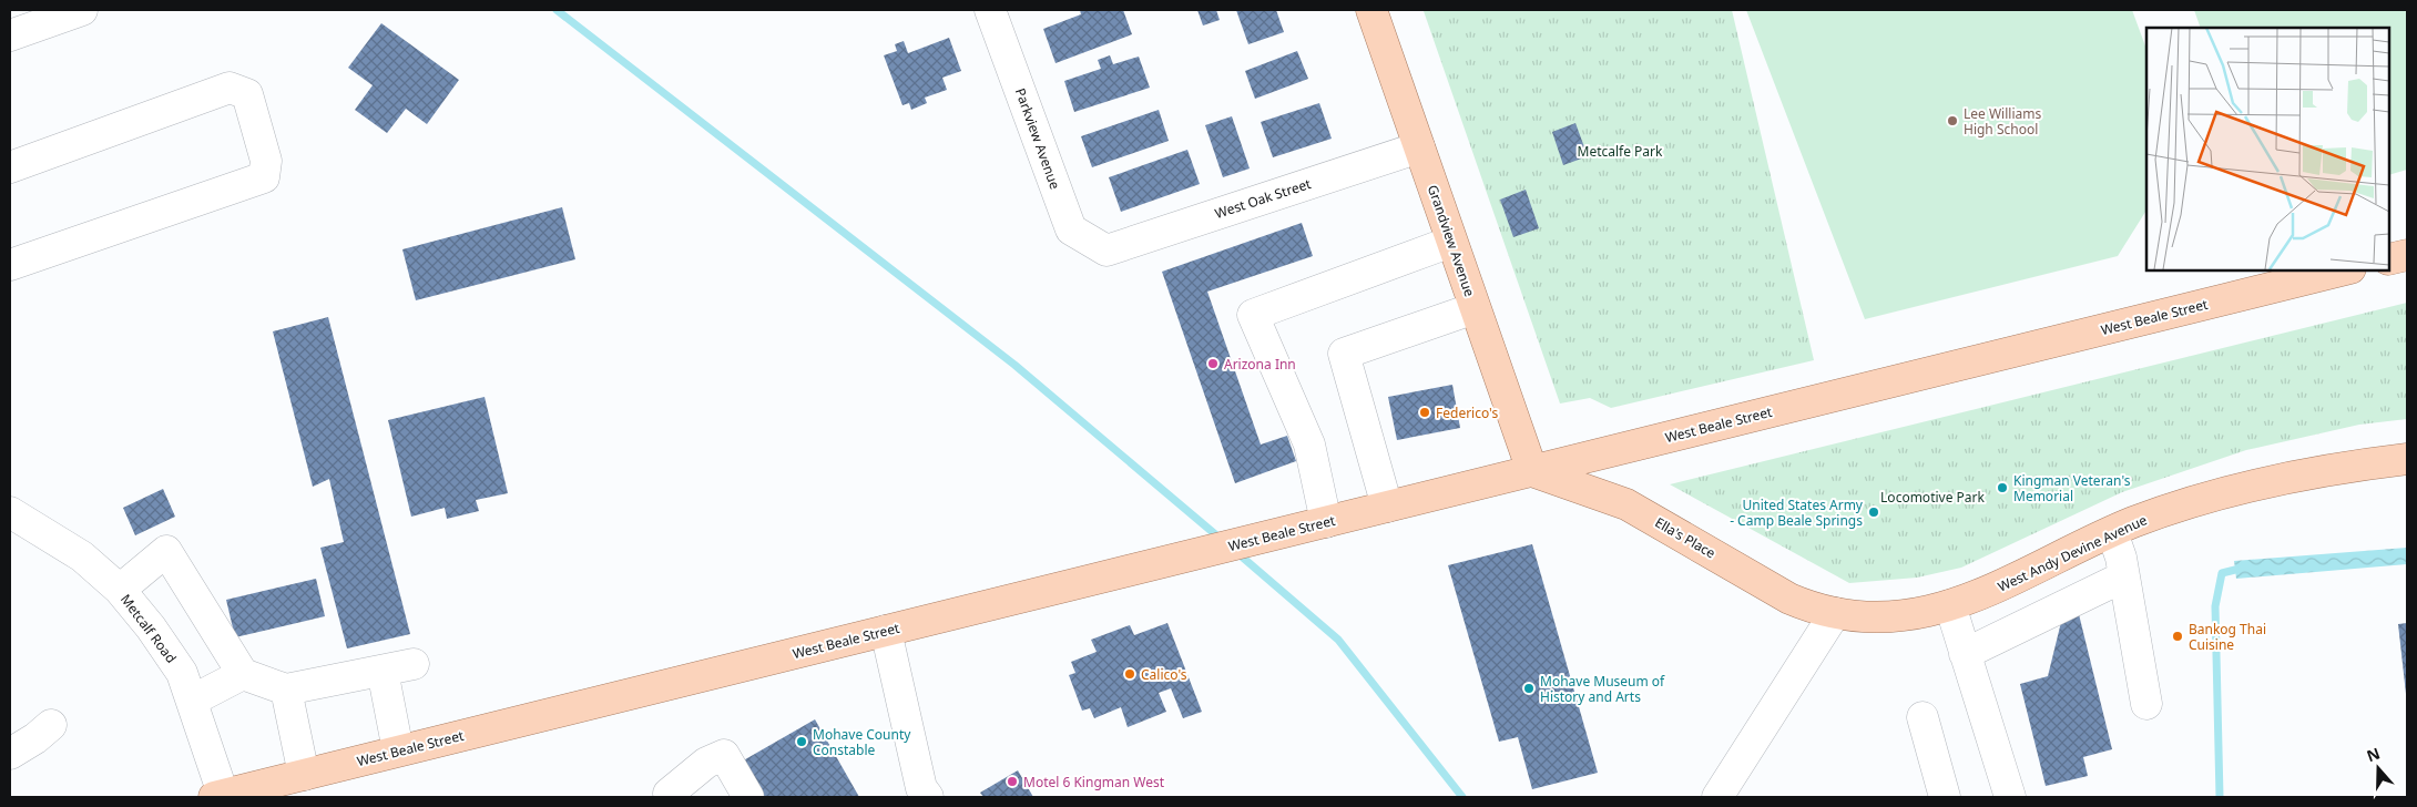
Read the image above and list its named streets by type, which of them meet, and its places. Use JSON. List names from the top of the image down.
{
  "streets": {
    "main road": [
      "Grandview Avenue",
      "West Beale Street",
      "Ella's Place",
      "West Andy Devine Avenue"
    ],
    "street": ["Parkview Avenue", "West Oak Street", "Metcalf Road"]
  },
  "crossings": [
    ["Parkview Avenue", "West Oak Street"],
    ["West Oak Street", "Grandview Avenue"],
    ["Grandview Avenue", "West Beale Street"],
    ["Grandview Avenue", "Ella's Place"],
    ["West Beale Street", "Ella's Place"],
    ["West Beale Street", "Metcalf Road"],
    ["Ella's Place", "West Andy Devine Avenue"]
  ],
  "parks": ["Metcalfe Park", "Locomotive Park"],
  "places": [
    "Lee Williams High School",
    "Arizona Inn",
    "Federico's",
    "Kingman Veteran's Memorial",
    "United States Army - Camp Beale Springs",
    "Bankog Thai Cuisine",
    "Calico's",
    "Mohave Museum of History and Arts",
    "Mohave County Constable",
    "Motel 6 Kingman West"
  ],
  "north": "top"
}
